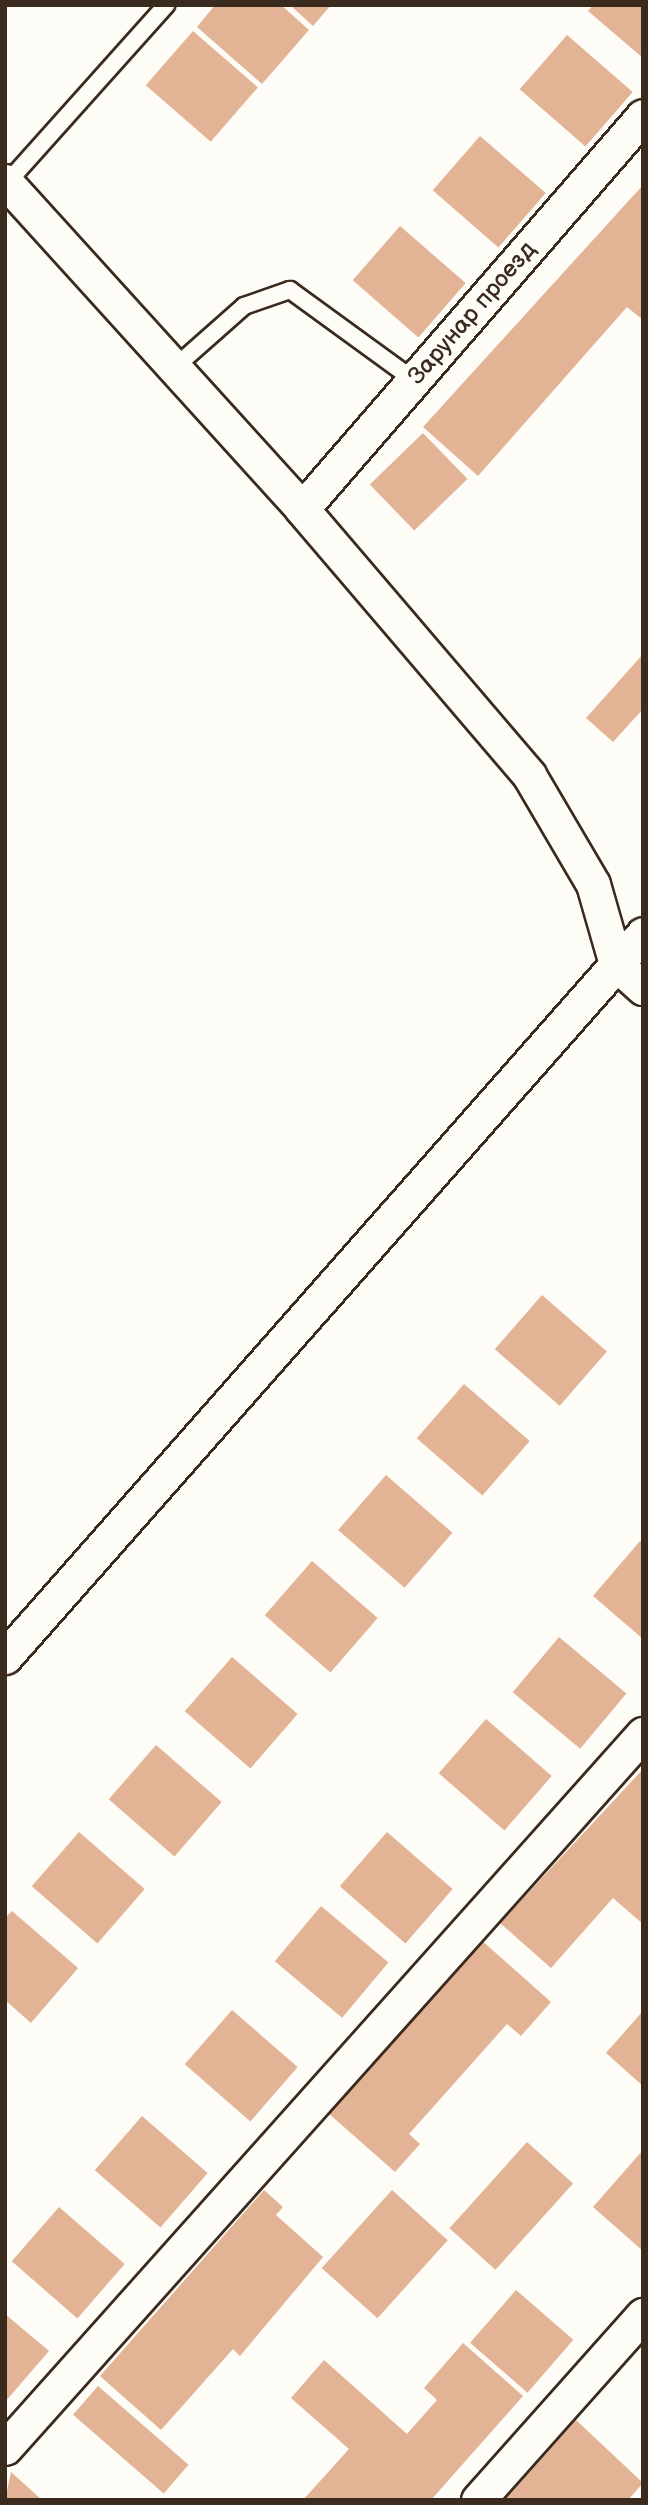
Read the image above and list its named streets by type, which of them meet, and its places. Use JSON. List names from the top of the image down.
{
  "streets": {
    "street": ["Зарунар проезд"]
  }
}
